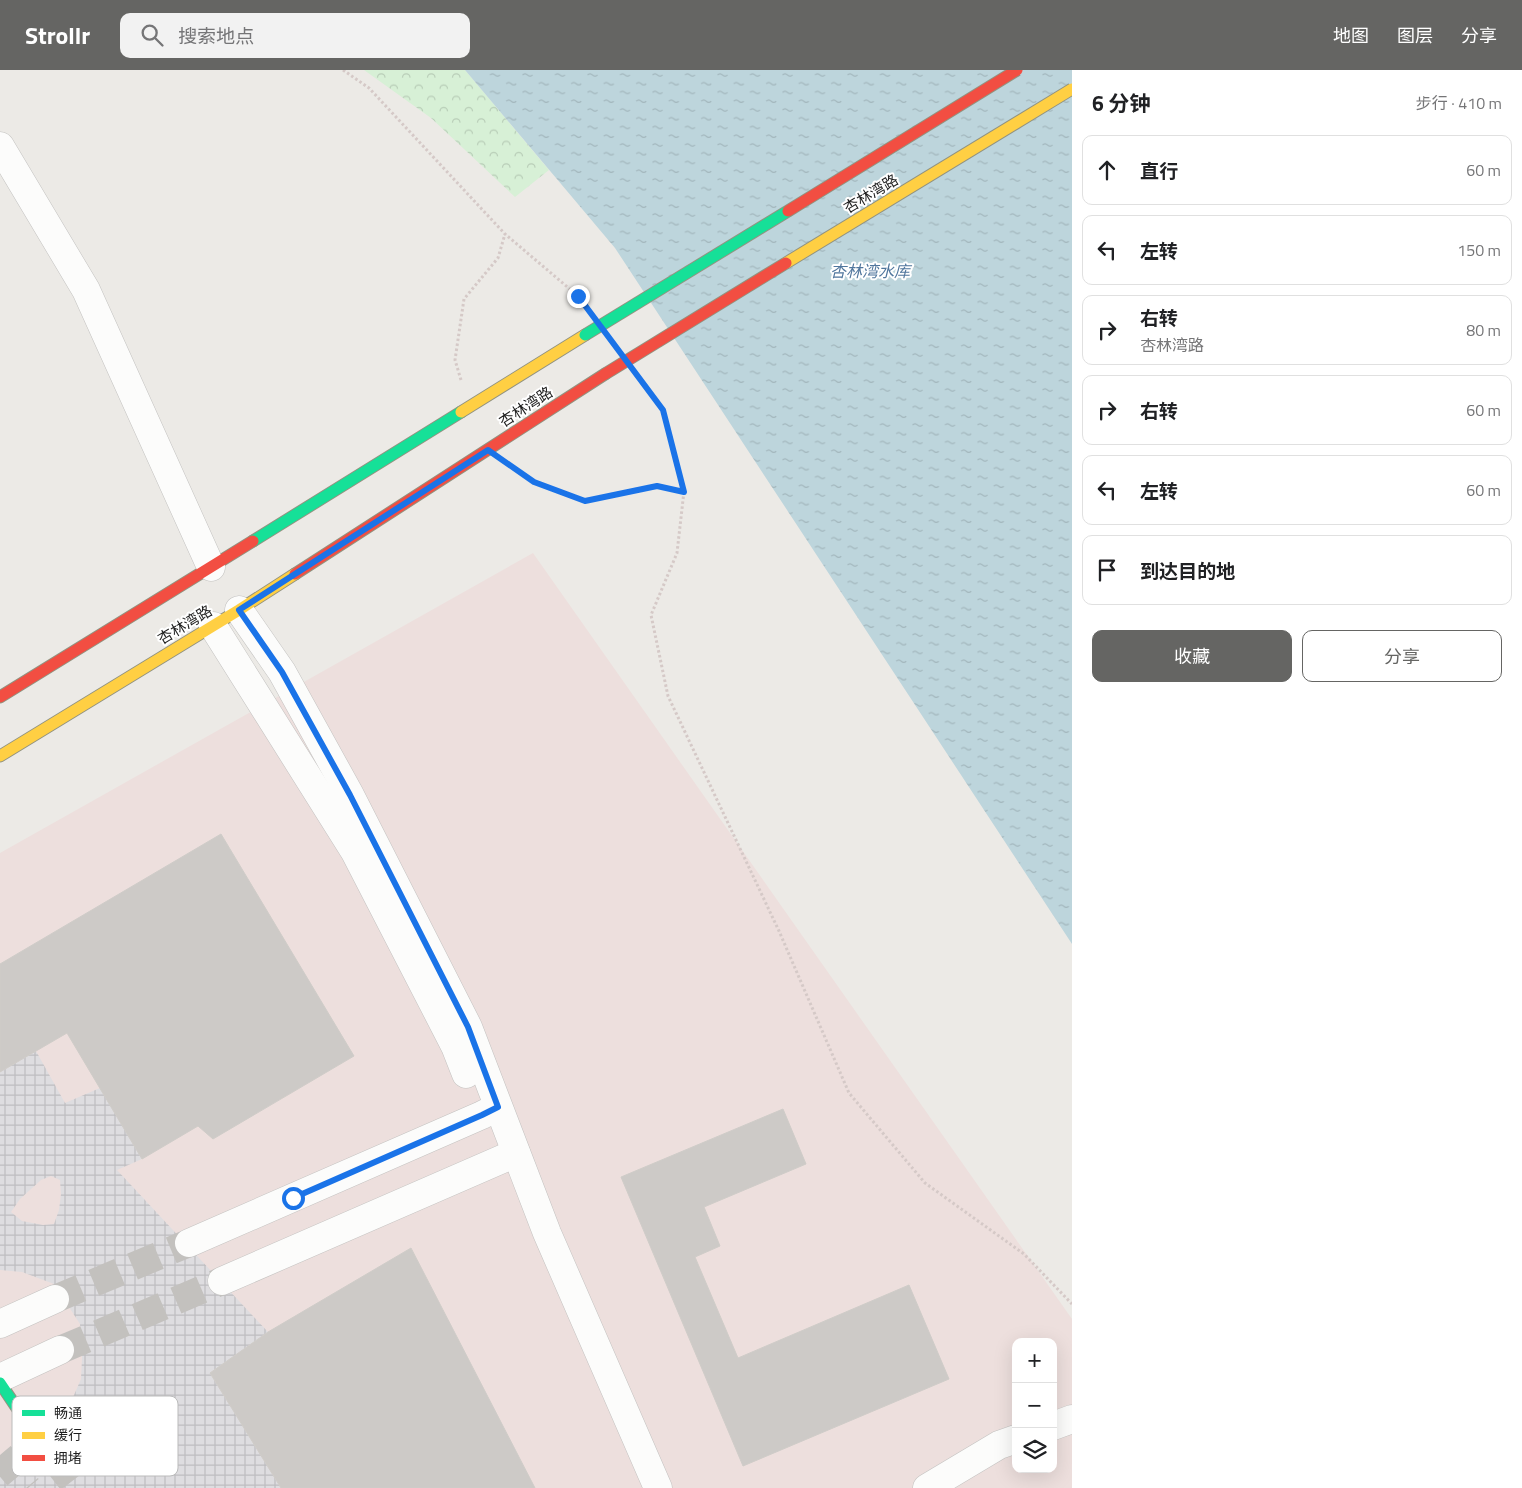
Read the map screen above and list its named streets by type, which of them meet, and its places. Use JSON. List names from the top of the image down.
{
  "streets": {
    "main road": ["杏林湾路"]
  },
  "water": ["杏林湾水库"],
  "legend": ["畅通", "缓行", "拥堵"],
  "page": {
    "header": "Strollr",
    "search": "搜索地点",
    "nav": ["地图", "图层", "分享"],
    "heading": ["6 分钟", "步行 · 410 m"],
    "list": [
      ["直行", "60 m"],
      ["左转", "150 m"],
      ["右转", "杏林湾路", "80 m"],
      ["右转", "60 m"],
      ["左转", "60 m"],
      "到达目的地"
    ],
    "buttons": ["收藏", "分享"],
    "map_buttons": ["+", "−"]
  }
}
